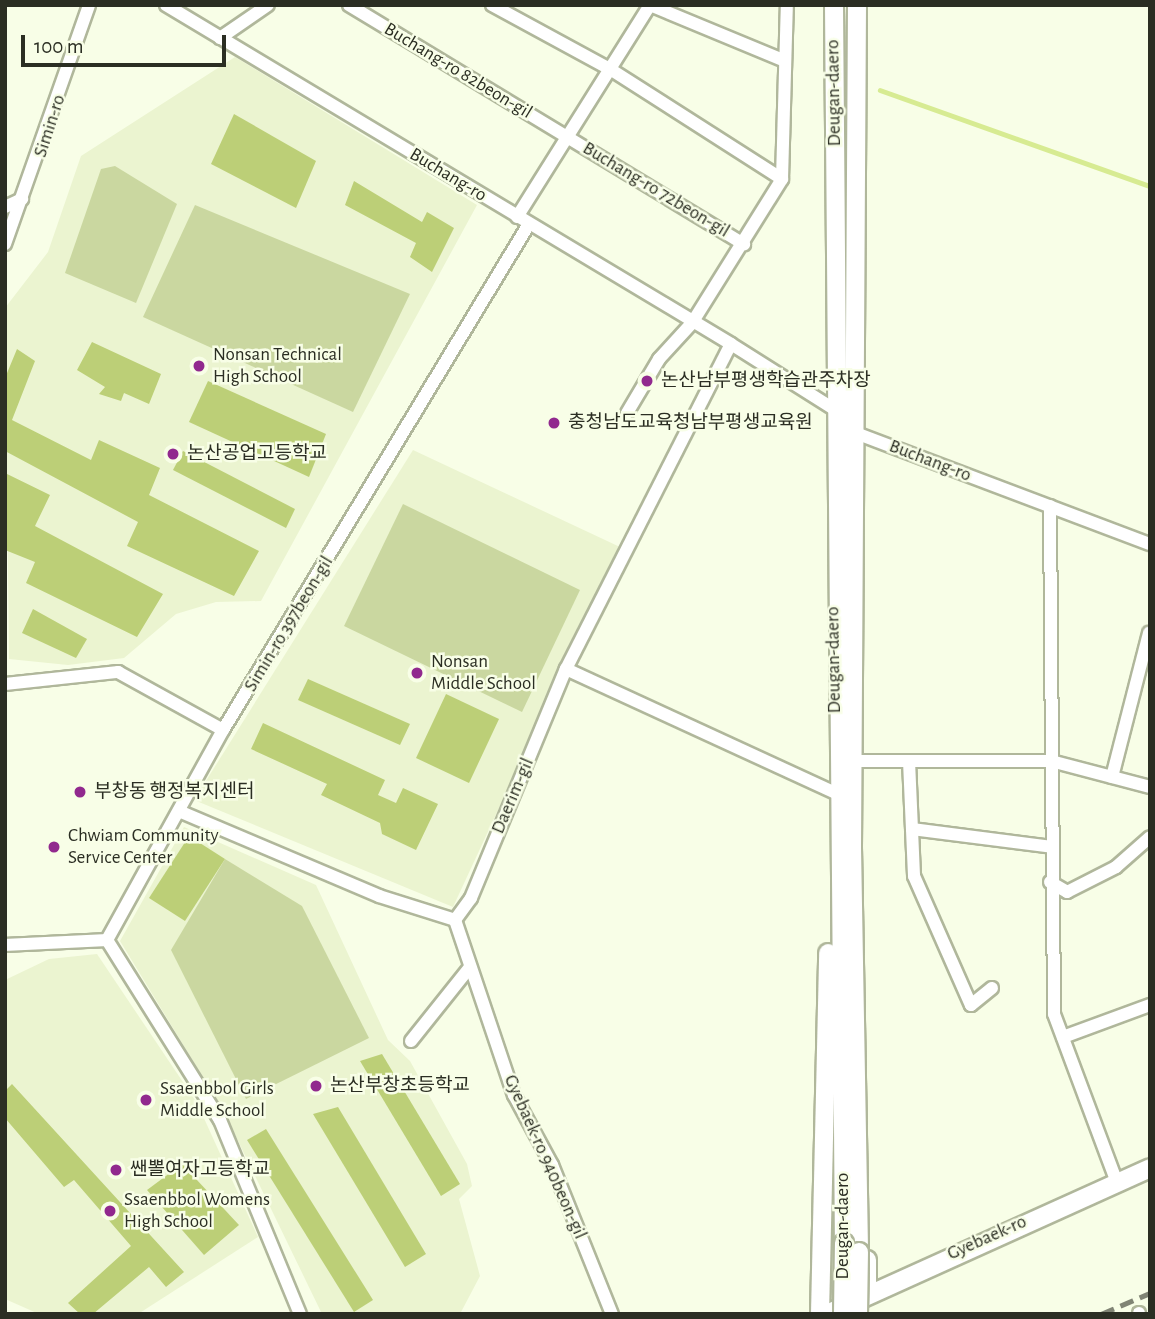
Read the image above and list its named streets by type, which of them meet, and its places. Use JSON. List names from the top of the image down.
{
  "streets": {
    "street": [
      "Buchang-ro 82beon-gil",
      "Deugan-daero",
      "Simin-ro",
      "Buchang-ro",
      "Buchang-ro 72beon-gil",
      "Simin-ro 397beon-gil",
      "Daerim-gil",
      "Gyebaek-ro 940beon-gil",
      "Gyebaek-ro"
    ]
  },
  "crossings": [
    ["Buchang-ro 82beon-gil", "Buchang-ro 72beon-gil"],
    ["Deugan-daero", "Buchang-ro"],
    ["Buchang-ro", "Buchang-ro 72beon-gil"],
    ["Buchang-ro", "Simin-ro 397beon-gil"],
    ["Daerim-gil", "Gyebaek-ro 940beon-gil"]
  ],
  "places": [
    "Nonsan Technical High School",
    "논산남부평생학습관주차장",
    "충청남도교육청남부평생교육원",
    "논산공업고등학교",
    "Nonsan Middle School",
    "부창동 행정복지센터",
    "Chwiam Community Service Center",
    "논산부창초등학교",
    "Ssaenbbol Girls Middle School",
    "쌘뽈여자고등학교",
    "Ssaenbbol Womens High School"
  ],
  "scale_bar": "100 m"
}
